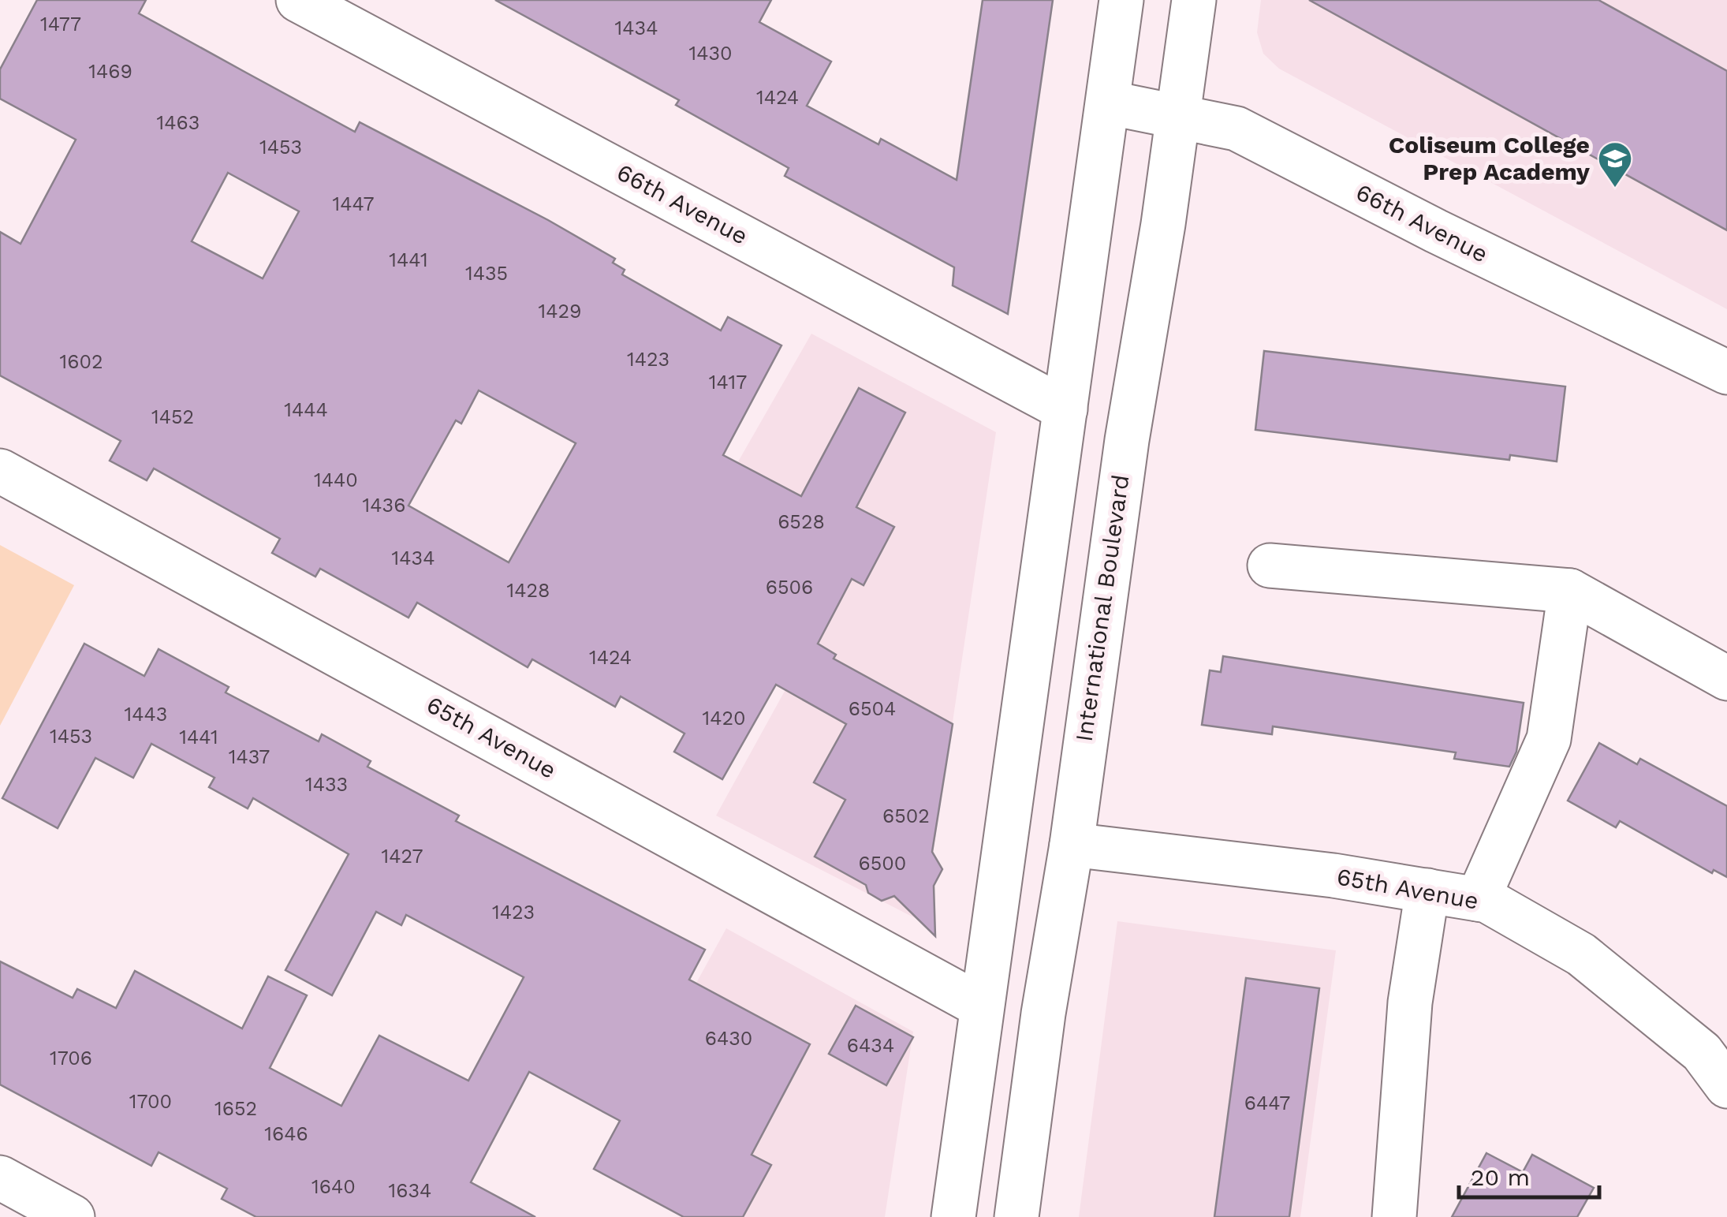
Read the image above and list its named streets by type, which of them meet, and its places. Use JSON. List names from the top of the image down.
{
  "streets": {
    "street": ["66th Avenue", "International Boulevard", "65th Avenue"]
  },
  "crossings": [
    ["66th Avenue", "International Boulevard"],
    ["International Boulevard", "65th Avenue"]
  ],
  "places": {
    "school or university": ["Coliseum College Prep Academy"]
  },
  "house_numbers": [
    "1477",
    "1434",
    "1430",
    "1469",
    "1424",
    "1463",
    "1453",
    "1447",
    "1441",
    "1435",
    "1429",
    "1423",
    "1602",
    "1417",
    "1444",
    "1452",
    "1440",
    "1436",
    "6528",
    "1434",
    "6506",
    "1428",
    "1424",
    "6504",
    "1443",
    "1420",
    "1453",
    "1441",
    "1437",
    "1433",
    "6502",
    "1427",
    "6500",
    "1423",
    "6430",
    "6434",
    "1706",
    "1700",
    "6447",
    "1652",
    "1646",
    "1640",
    "1634"
  ],
  "scale_bar": "20 m"
}
